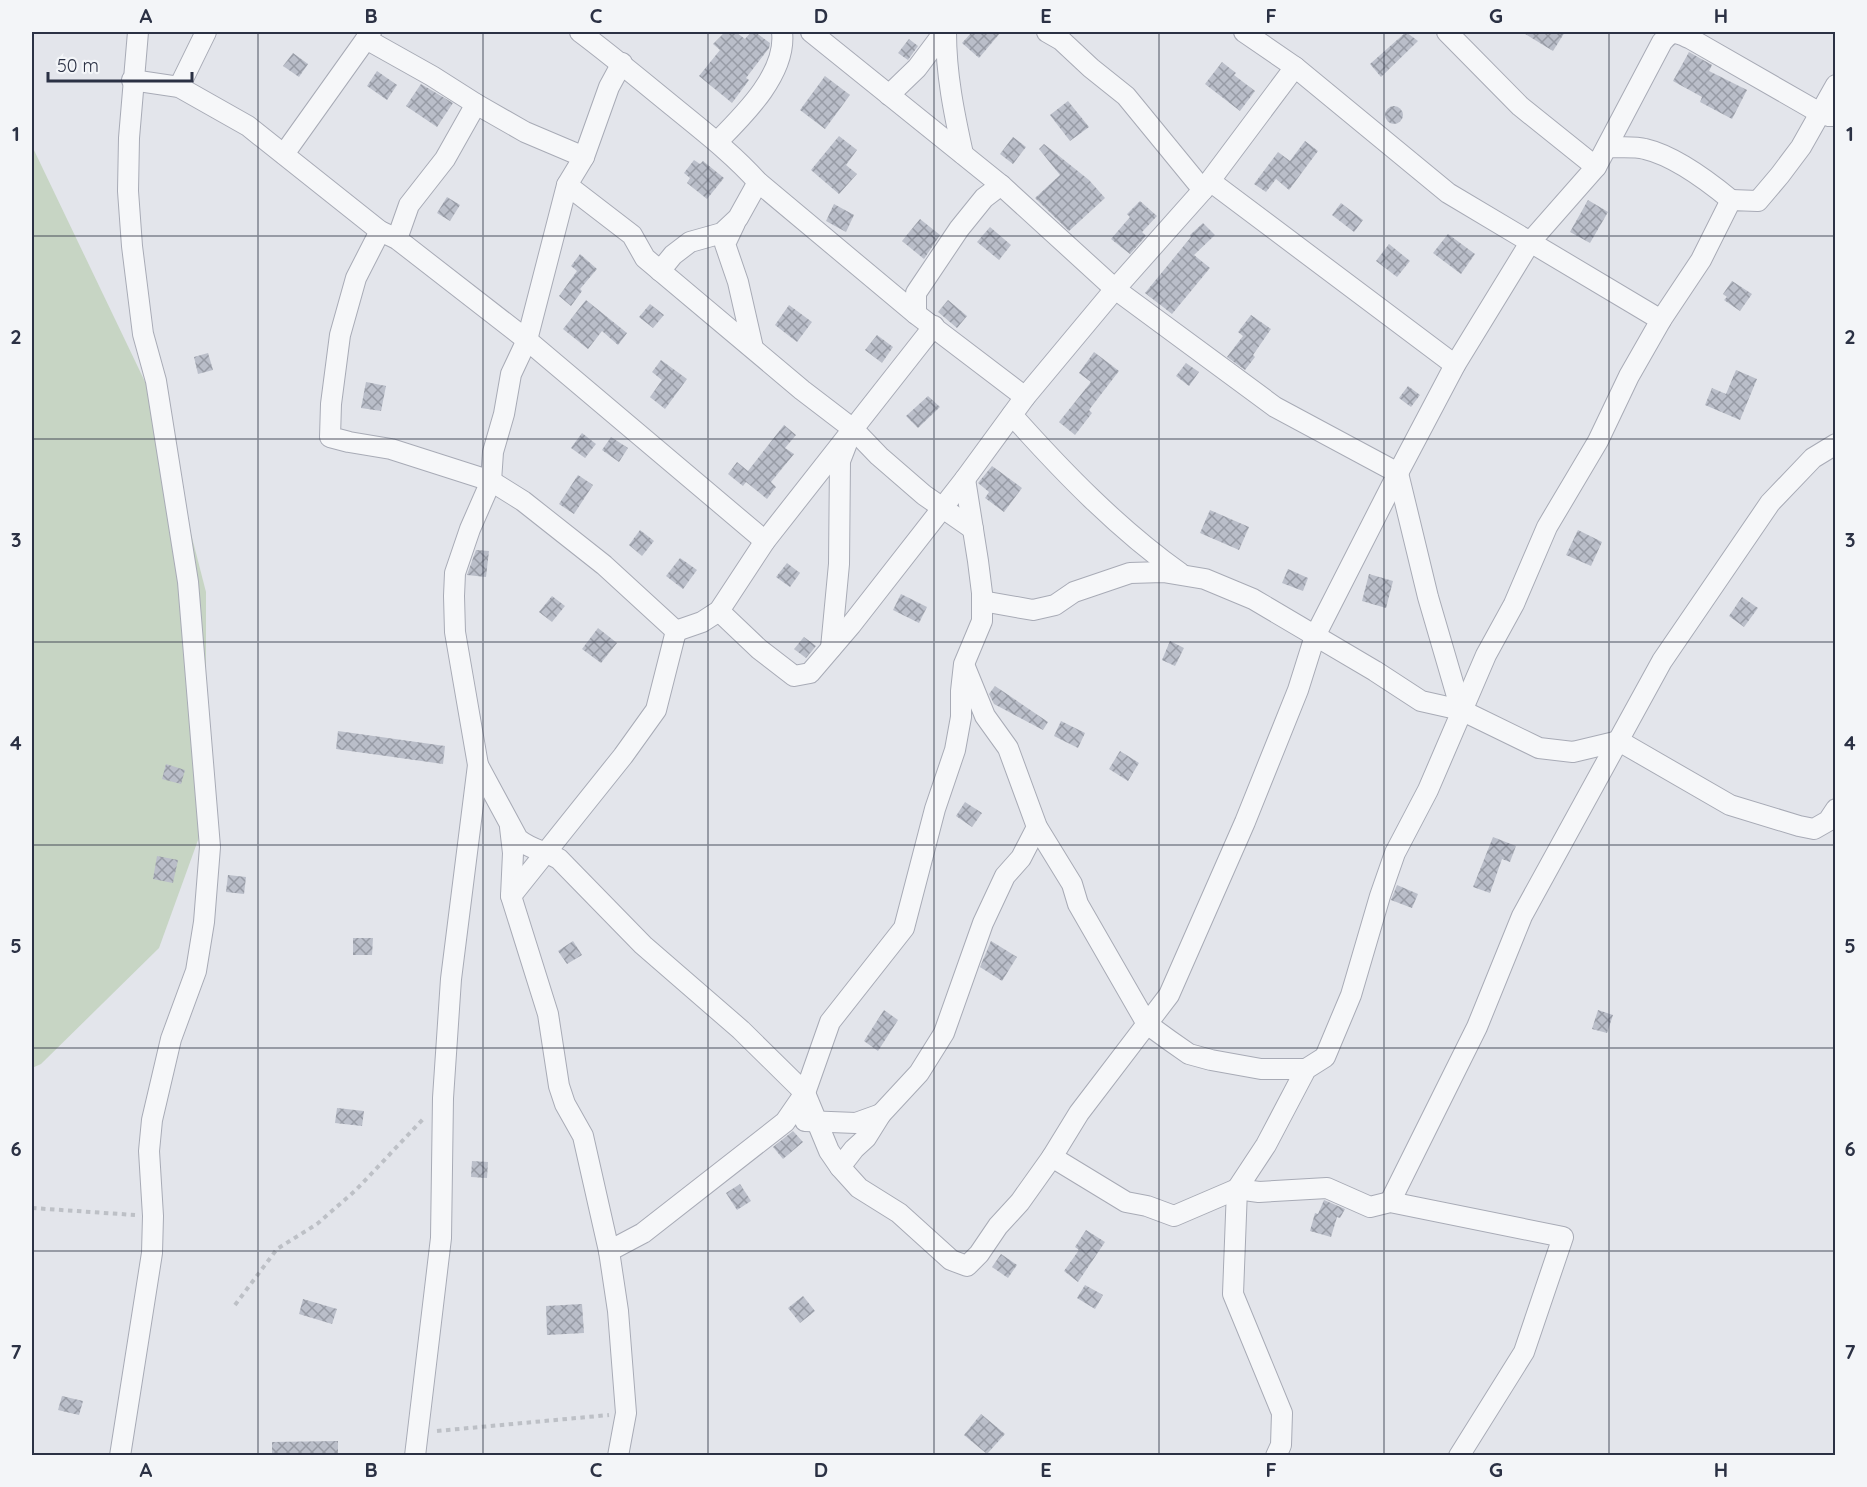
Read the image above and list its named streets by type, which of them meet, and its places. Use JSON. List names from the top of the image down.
{
  "scale_bar": "50 m",
  "grid": {
    "columns": [
      "A",
      "B",
      "C",
      "D",
      "E",
      "F",
      "G",
      "H"
    ],
    "rows": [
      "1",
      "2",
      "3",
      "4",
      "5",
      "6",
      "7"
    ]
  }
}
